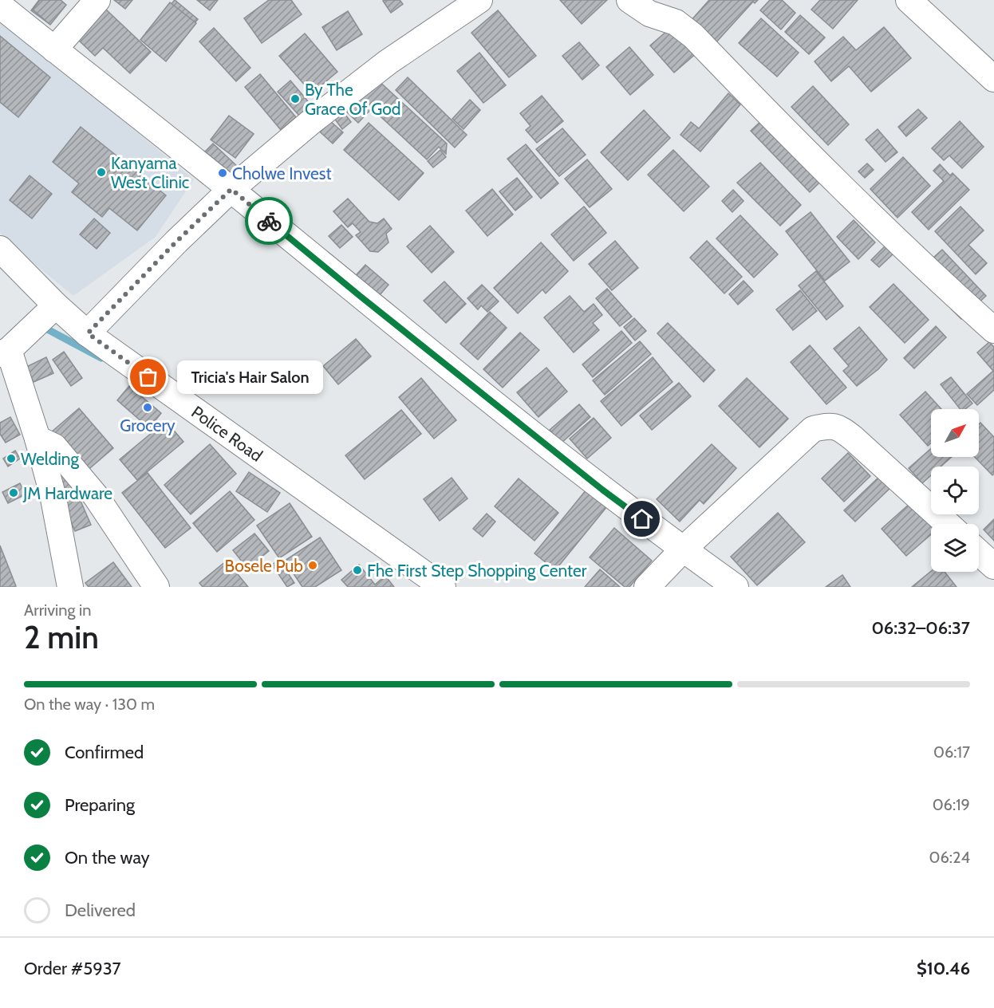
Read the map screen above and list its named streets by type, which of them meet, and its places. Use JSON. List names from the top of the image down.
{
  "streets": {
    "street": ["Police Road"]
  },
  "places": [
    "By The Grace Of God",
    "Kanyama West Clinic",
    "Cholwe Invest",
    "Tricia's Hair Salon",
    "Grocery",
    "Welding",
    "JM Hardware",
    "Bosele Pub",
    "Fhe First Step Shopping Center"
  ],
  "north": "top right",
  "page": {
    "bubble": "Tricia's Hair Salon",
    "heading": ["2 min", "Arriving in", "06:32–06:37"],
    "panel": ["Order #5937", "$10.46"],
    "bar": "On the way · 130 m",
    "list": [
      ["Confirmed", "06:17"],
      ["Preparing", "06:19"],
      ["On the way", "06:24"],
      "Delivered"
    ]
  }
}
